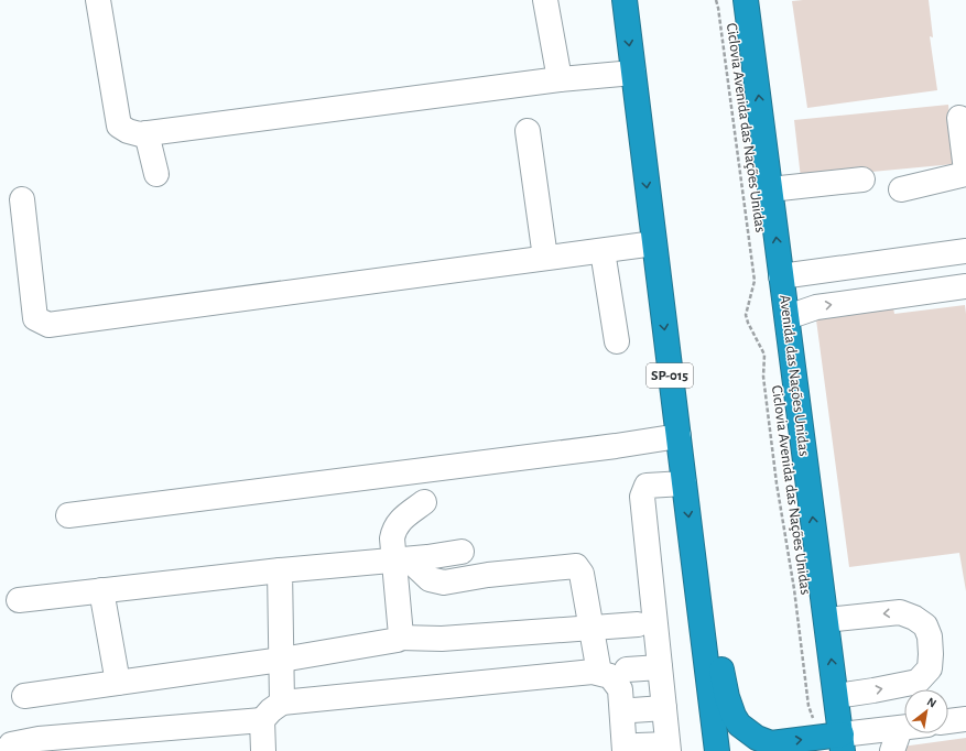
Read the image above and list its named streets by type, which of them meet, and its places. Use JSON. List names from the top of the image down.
{
  "streets": {
    "highway": ["SP-015", "Avenida das Nações Unidas"],
    "path": ["Ciclovia Avenida das Nações Unidas"]
  },
  "north": "top right"
}
